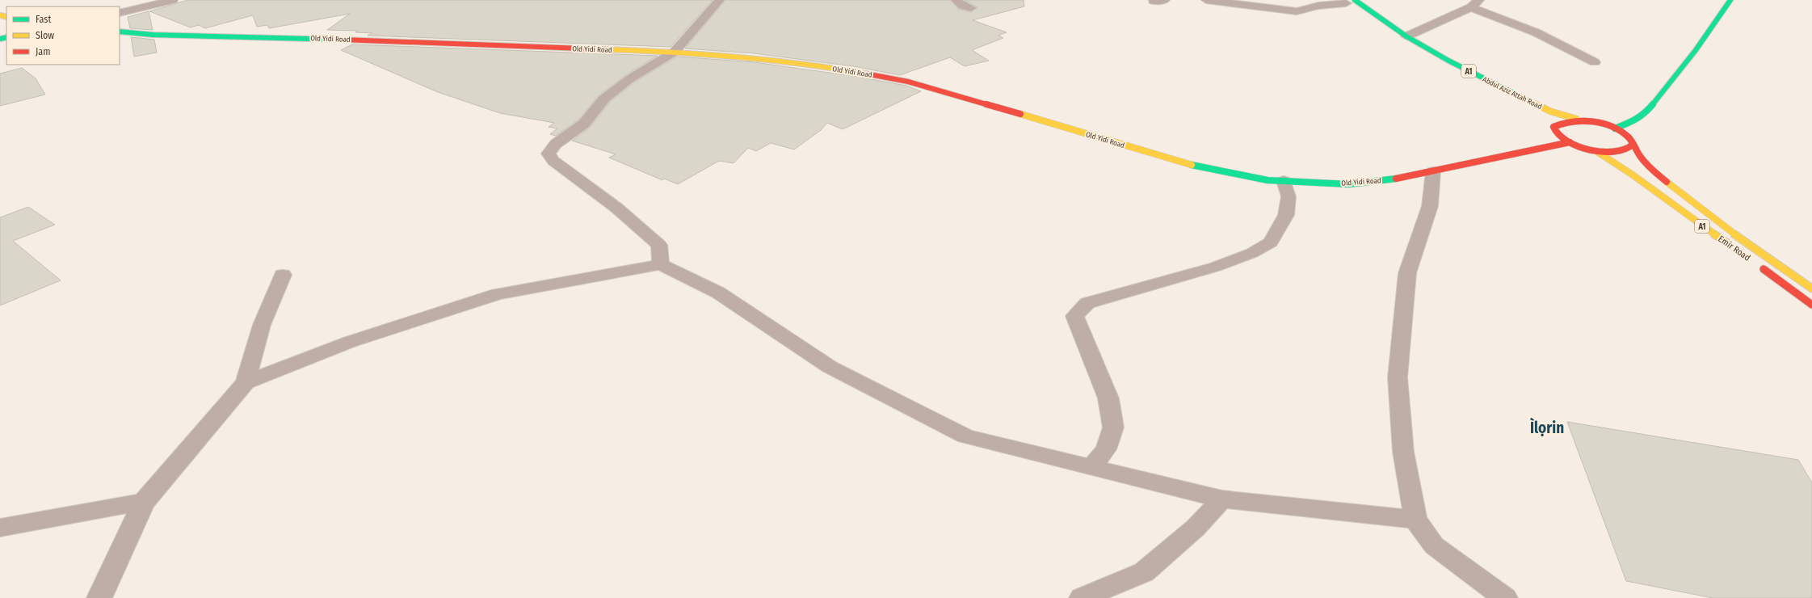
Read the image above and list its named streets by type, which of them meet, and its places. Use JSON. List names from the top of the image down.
{
  "streets": {
    "main road": [
      "Old Yidi Road",
      "A1",
      "Abdul Aziz Attah Road",
      "Emir Road"
    ]
  },
  "crossings": [
    ["Old Yidi Road", "Abdul Aziz Attah Road"],
    ["Abdul Aziz Attah Road", "Emir Road"]
  ],
  "districts": ["Ìlọrin"],
  "legend": ["Fast", "Slow", "Jam"]
}
